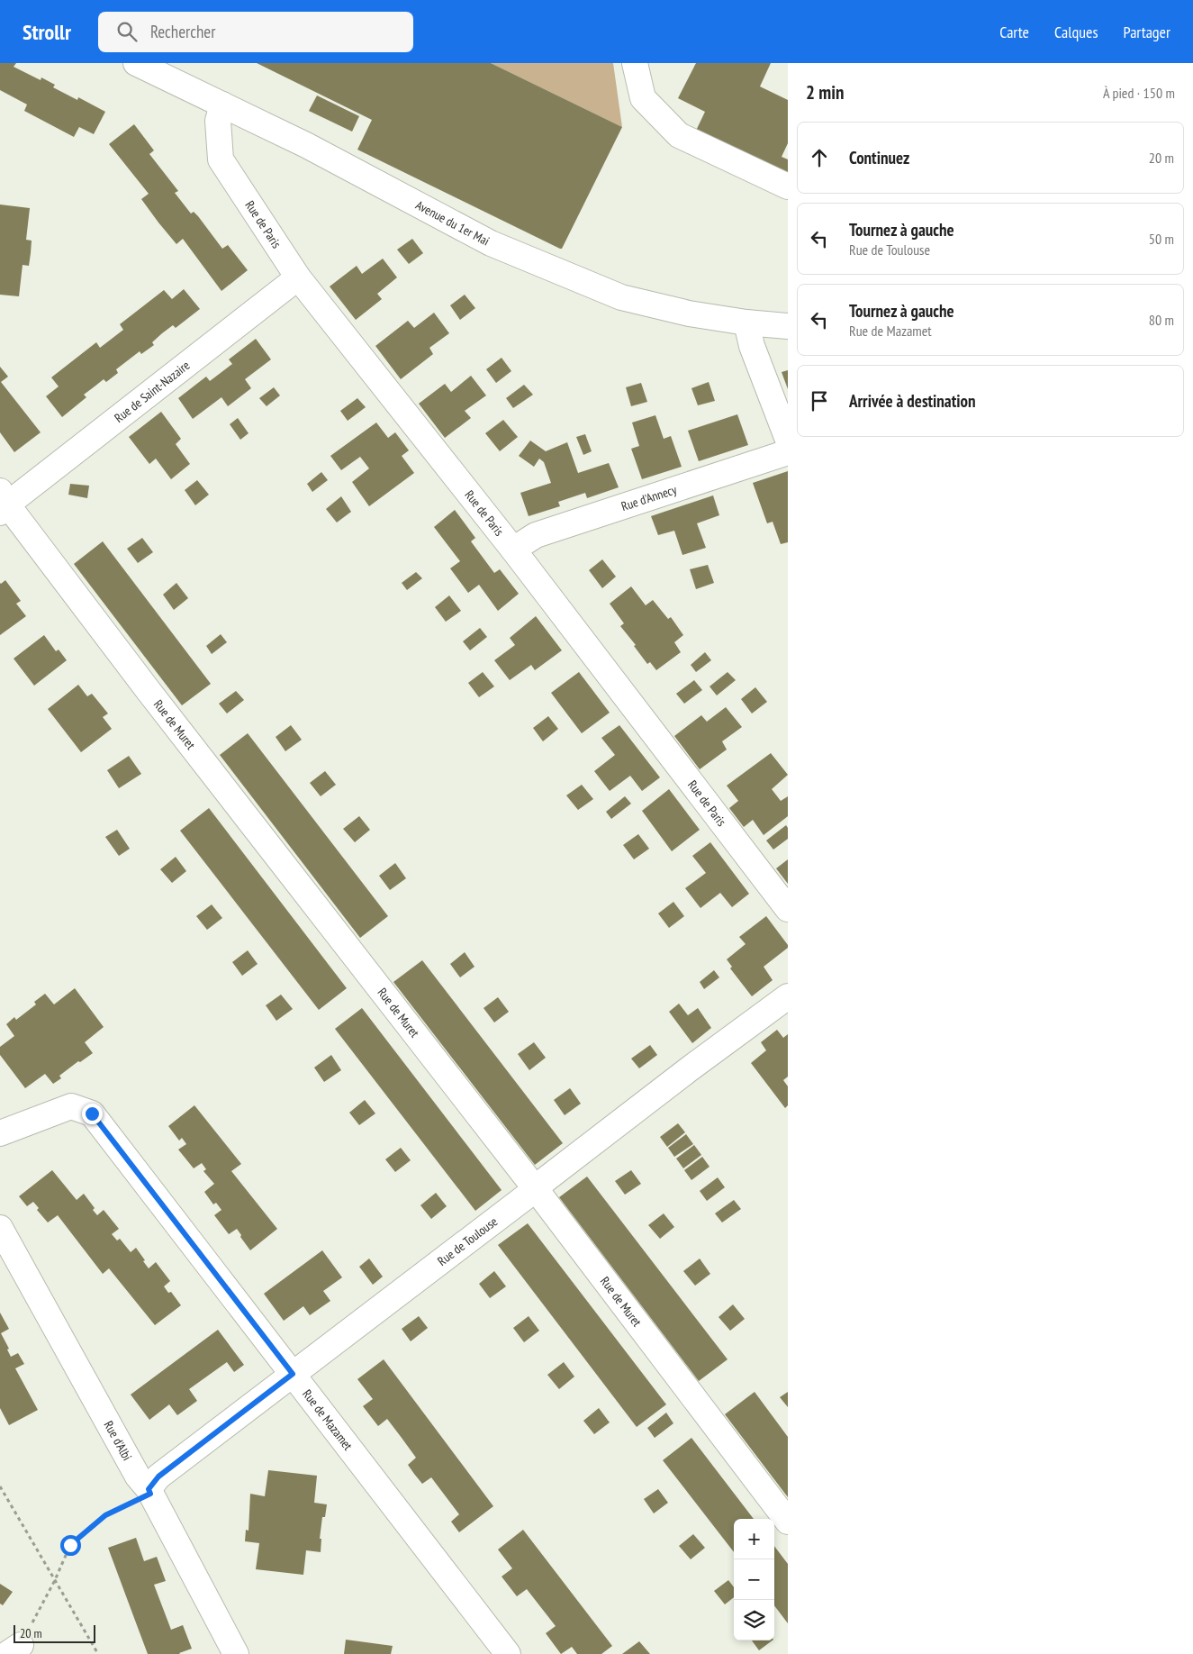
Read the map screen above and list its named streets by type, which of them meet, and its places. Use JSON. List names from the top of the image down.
{
  "streets": {
    "street": [
      "Avenue du 1er Mai",
      "Rue de Paris",
      "Rue de Saint-Nazaire",
      "Rue d'Annecy",
      "Rue de Muret",
      "Rue de Toulouse",
      "Rue de Mazamet",
      "Rue d'Albi"
    ]
  },
  "crossings": [
    ["Avenue du 1er Mai", "Rue de Paris"],
    ["Rue de Paris", "Rue de Saint-Nazaire"],
    ["Rue de Paris", "Rue d'Annecy"],
    ["Rue de Saint-Nazaire", "Rue de Muret"],
    ["Rue de Muret", "Rue de Toulouse"],
    ["Rue de Toulouse", "Rue de Mazamet"],
    ["Rue de Toulouse", "Rue d'Albi"]
  ],
  "scale_bar": "20 m",
  "page": {
    "header": "Strollr",
    "search": "Rechercher",
    "nav": ["Carte", "Calques", "Partager"],
    "heading": ["2 min", "À pied · 150 m"],
    "list": [
      ["Continuez", "20 m"],
      ["Tournez à gauche", "Rue de Toulouse", "50 m"],
      ["Tournez à gauche", "Rue de Mazamet", "80 m"],
      "Arrivée à destination"
    ],
    "map_buttons": ["+", "−"],
    "scale": "20 m"
  }
}
